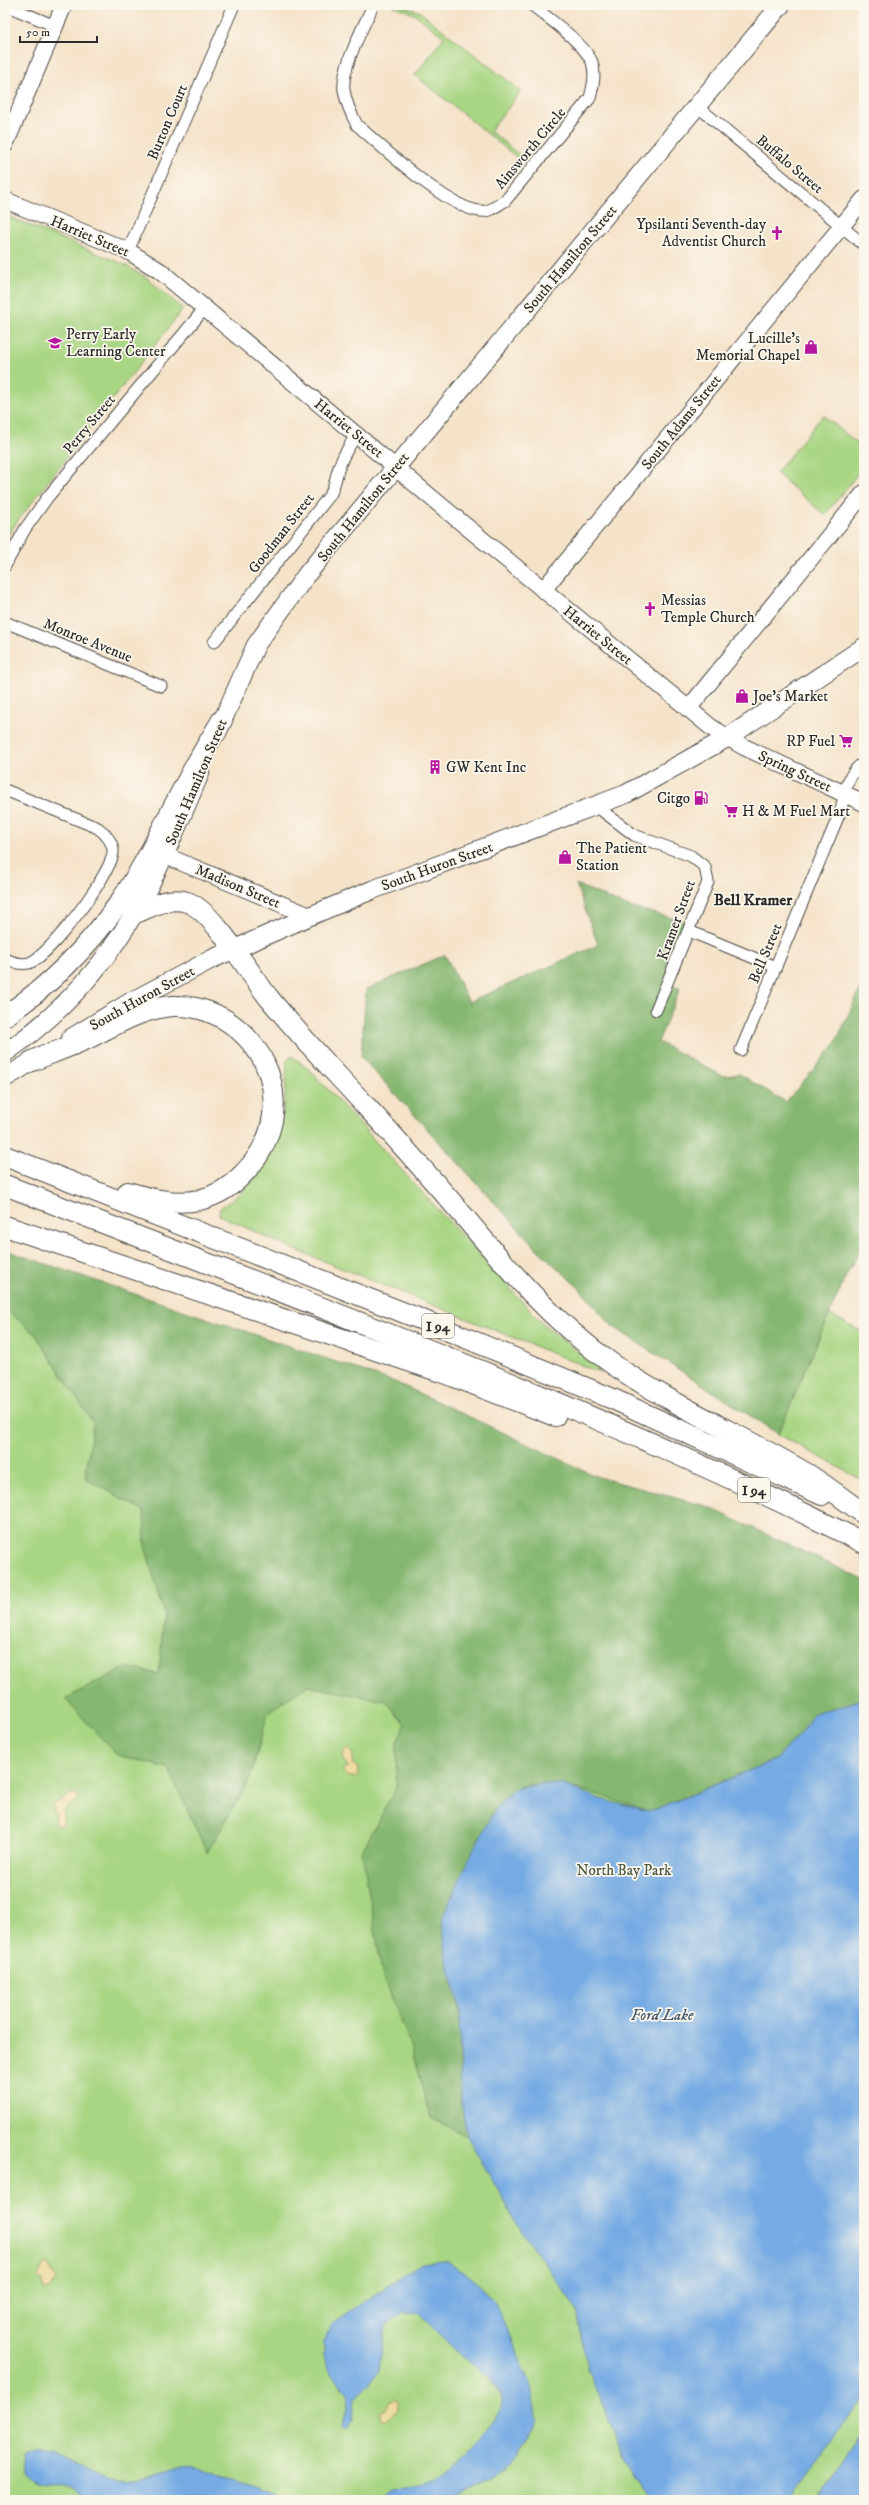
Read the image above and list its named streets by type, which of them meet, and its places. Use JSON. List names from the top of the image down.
{
  "streets": {
    "highway": ["I 94"],
    "main road": ["South Hamilton Street", "South Huron Street"],
    "street": [
      "Burton Court",
      "Ainsworth Circle",
      "Buffalo Street",
      "Harriet Street",
      "South Adams Street",
      "Perry Street",
      "Goodman Street",
      "Monroe Avenue",
      "Spring Street",
      "Madison Street",
      "Kramer Street",
      "Bell Street"
    ]
  },
  "crossings": [
    ["Burton Court", "Harriet Street"],
    ["Buffalo Street", "South Hamilton Street"],
    ["Buffalo Street", "South Adams Street"],
    ["Harriet Street", "South Hamilton Street"],
    ["Harriet Street", "South Adams Street"],
    ["Harriet Street", "Perry Street"],
    ["Harriet Street", "Goodman Street"],
    ["Harriet Street", "Spring Street"],
    ["Harriet Street", "South Huron Street"],
    ["South Hamilton Street", "Madison Street"],
    ["Spring Street", "South Huron Street"],
    ["Spring Street", "Bell Street"],
    ["South Huron Street", "Madison Street"],
    ["South Huron Street", "Kramer Street"]
  ],
  "districts": ["Bell Kramer"],
  "water": ["Ford Lake"],
  "parks": ["North Bay Park"],
  "places": {
    "church": ["Ypsilanti Seventh-day Adventist Church", "Messias Temple Church"],
    "school or university": ["Perry Early Learning Center"],
    "shop": ["Lucille's Memorial Chapel", "Joe's Market", "The Patient Station"],
    "supermarket": ["RP Fuel", "H & M Fuel Mart"],
    "building": ["GW Kent Inc"],
    "fuel station": ["Citgo"]
  },
  "scale_bar": "50 m"
}
